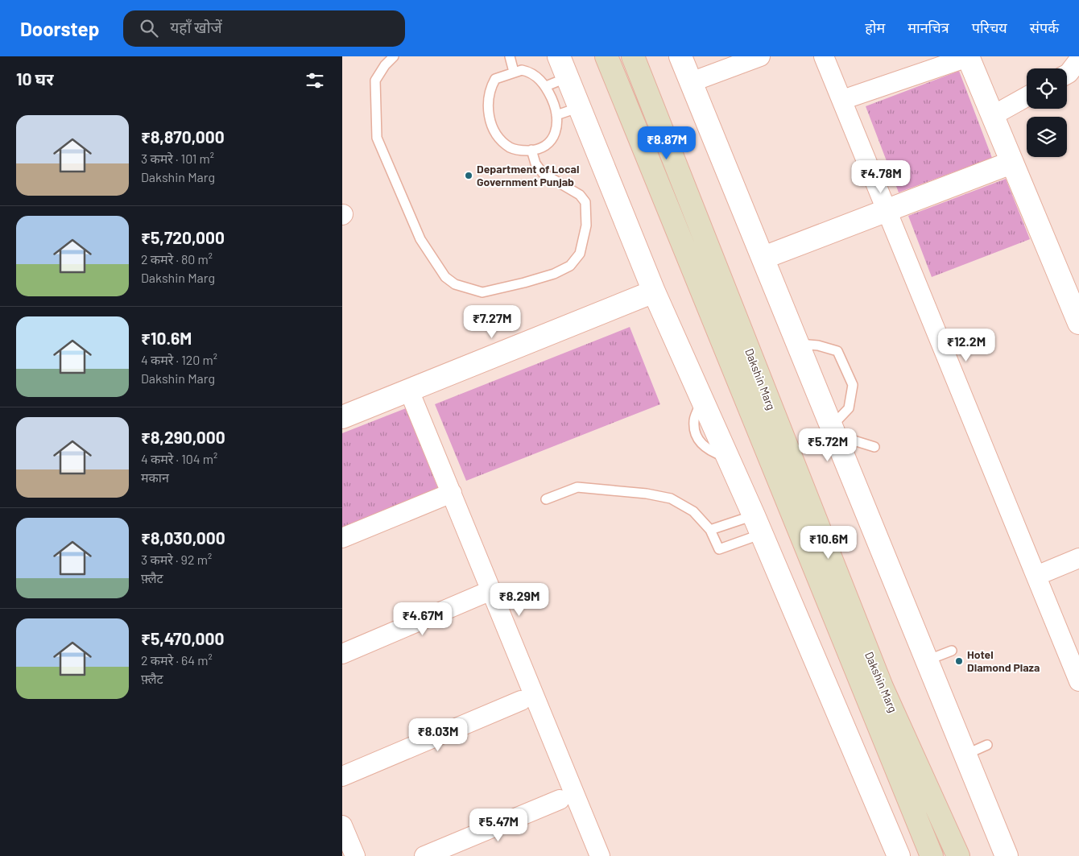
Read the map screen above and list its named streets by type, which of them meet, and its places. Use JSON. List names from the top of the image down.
{
  "streets": {
    "main road": ["Dakshin Marg"]
  },
  "places": ["Department of Local Government Punjab", "Hotel Diamond Plaza"],
  "page": {
    "header": "Doorstep",
    "search": "यहाँ खोजें",
    "nav": [
      "होम",
      "मानचित्र",
      "परिचय",
      "संपर्क"
    ],
    "heading": "10 घर",
    "list": [
      {
        "name": "₹8,870,000",
        "note": "3 कमरे · 101 m² · Dakshin Marg"
      },
      {
        "name": "₹5,720,000",
        "note": "2 कमरे · 80 m² · Dakshin Marg"
      },
      {
        "name": "₹10.6M",
        "note": "4 कमरे · 120 m² · Dakshin Marg"
      },
      {
        "name": "₹8,290,000",
        "note": "4 कमरे · 104 m² · मकान"
      },
      {
        "name": "₹8,030,000",
        "note": "3 कमरे · 92 m² · फ़्लैट"
      },
      {
        "name": "₹5,470,000",
        "note": "2 कमरे · 64 m² · फ़्लैट"
      }
    ],
    "price": [
      "₹8.87M",
      "₹4.78M",
      "₹7.27M",
      "₹12.2M",
      "₹5.72M",
      "₹10.6M",
      "₹8.29M",
      "₹4.67M",
      "₹8.03M",
      "₹5.47M"
    ]
  }
}
